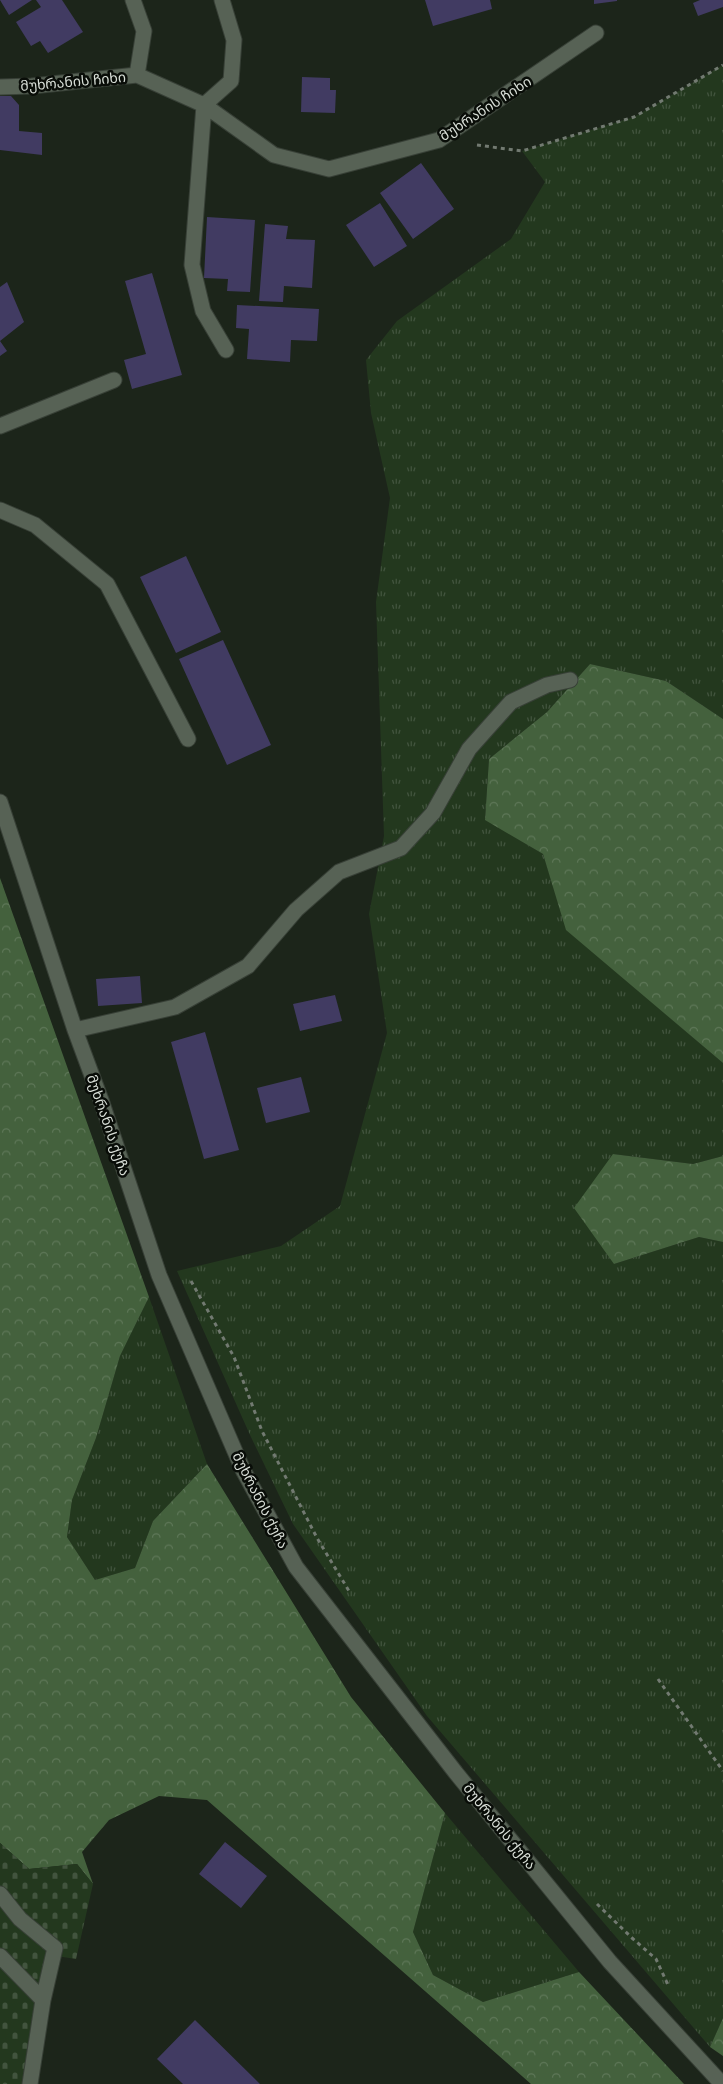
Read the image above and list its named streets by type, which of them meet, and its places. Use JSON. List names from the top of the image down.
{
  "streets": {
    "street": ["მუხრანის ჩიხი", "მუხრანის ქუჩა"]
  }
}
